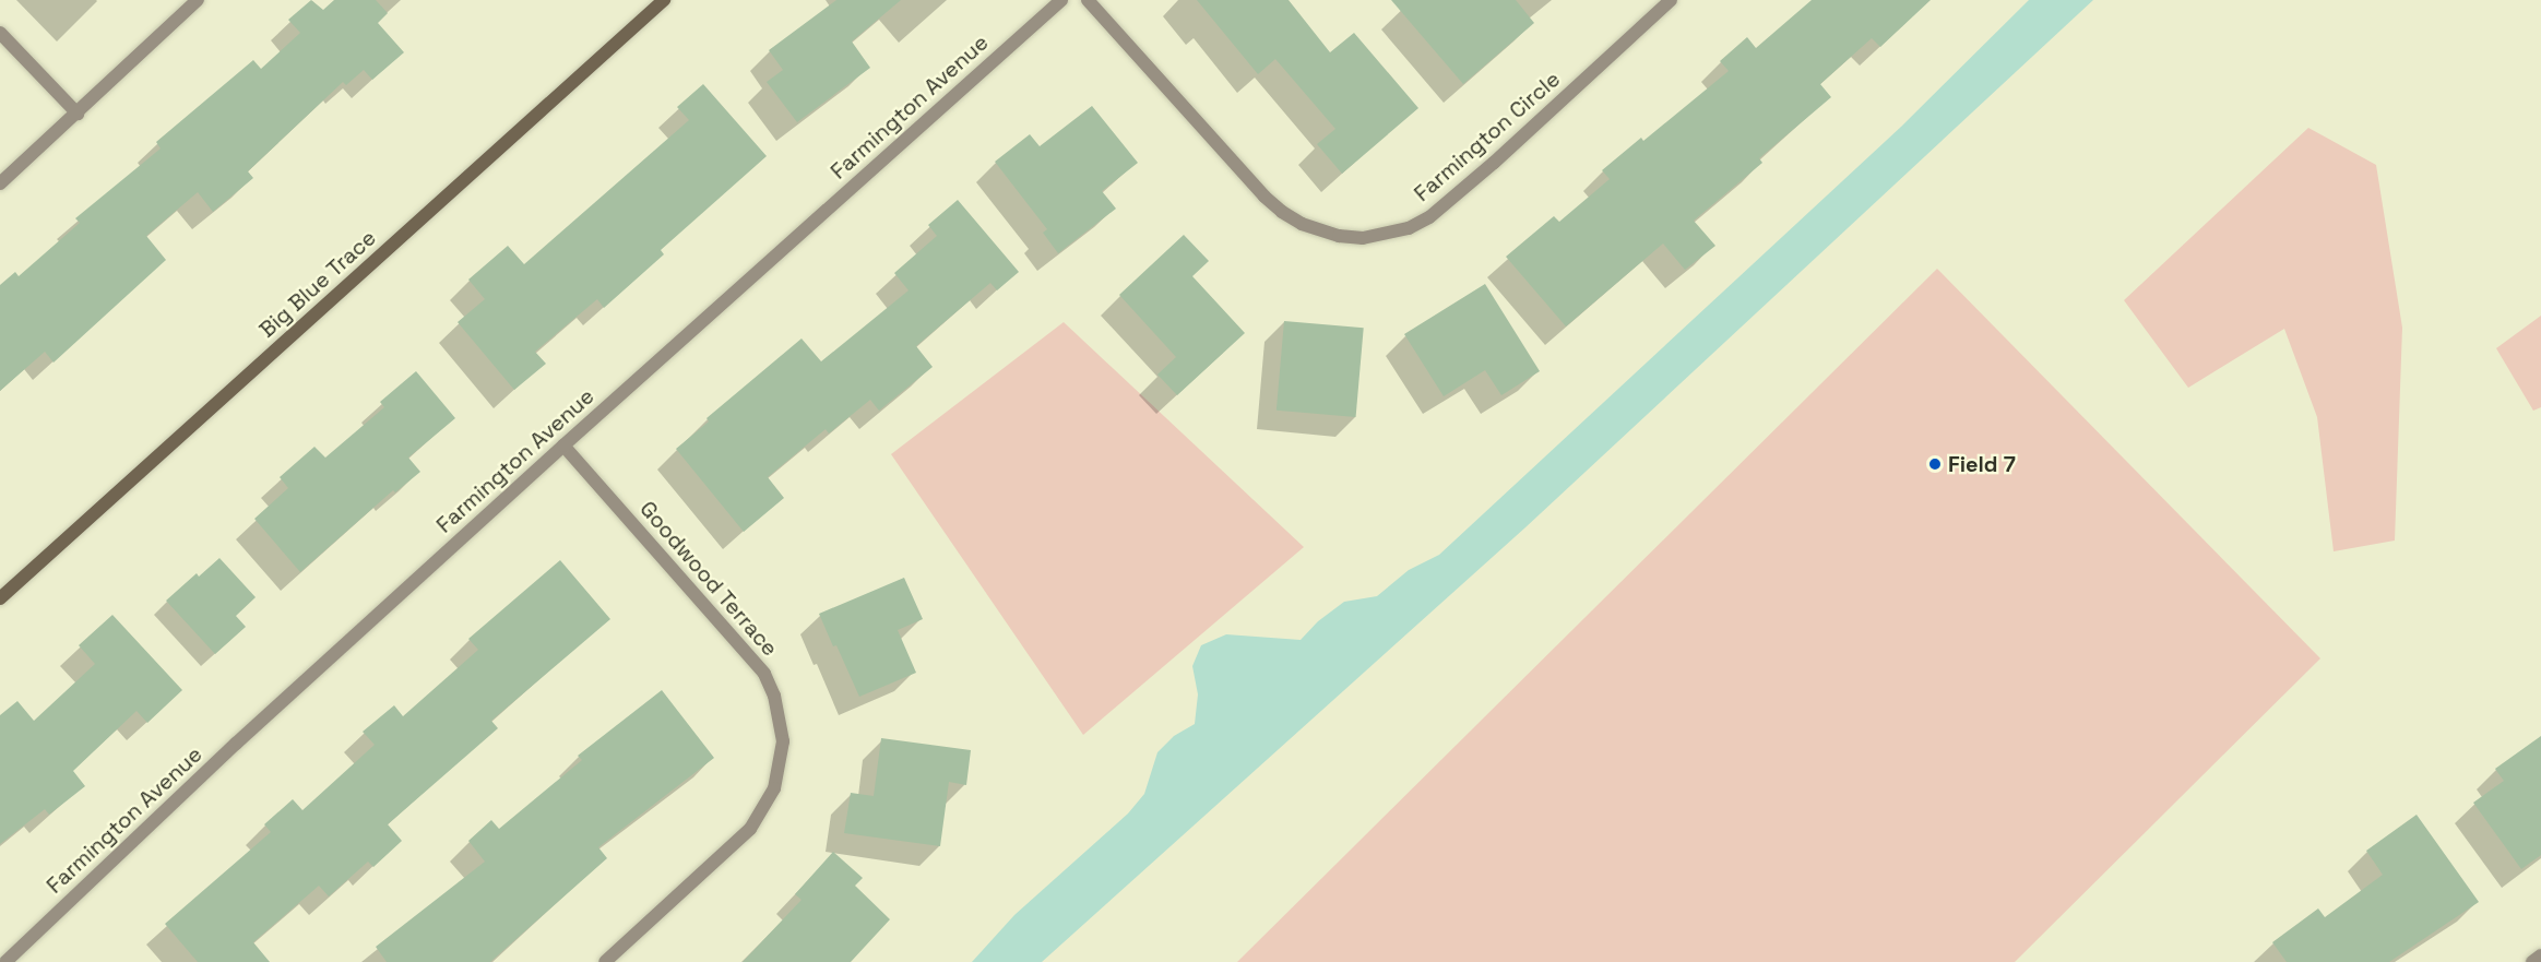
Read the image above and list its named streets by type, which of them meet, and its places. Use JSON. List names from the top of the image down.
{
  "streets": {
    "street": [
      "Farmington Avenue",
      "Farmington Circle",
      "Big Blue Trace",
      "Goodwood Terrace"
    ]
  },
  "crossings": [
    ["Farmington Avenue", "Goodwood Terrace"]
  ],
  "places": ["Field 7"]
}
